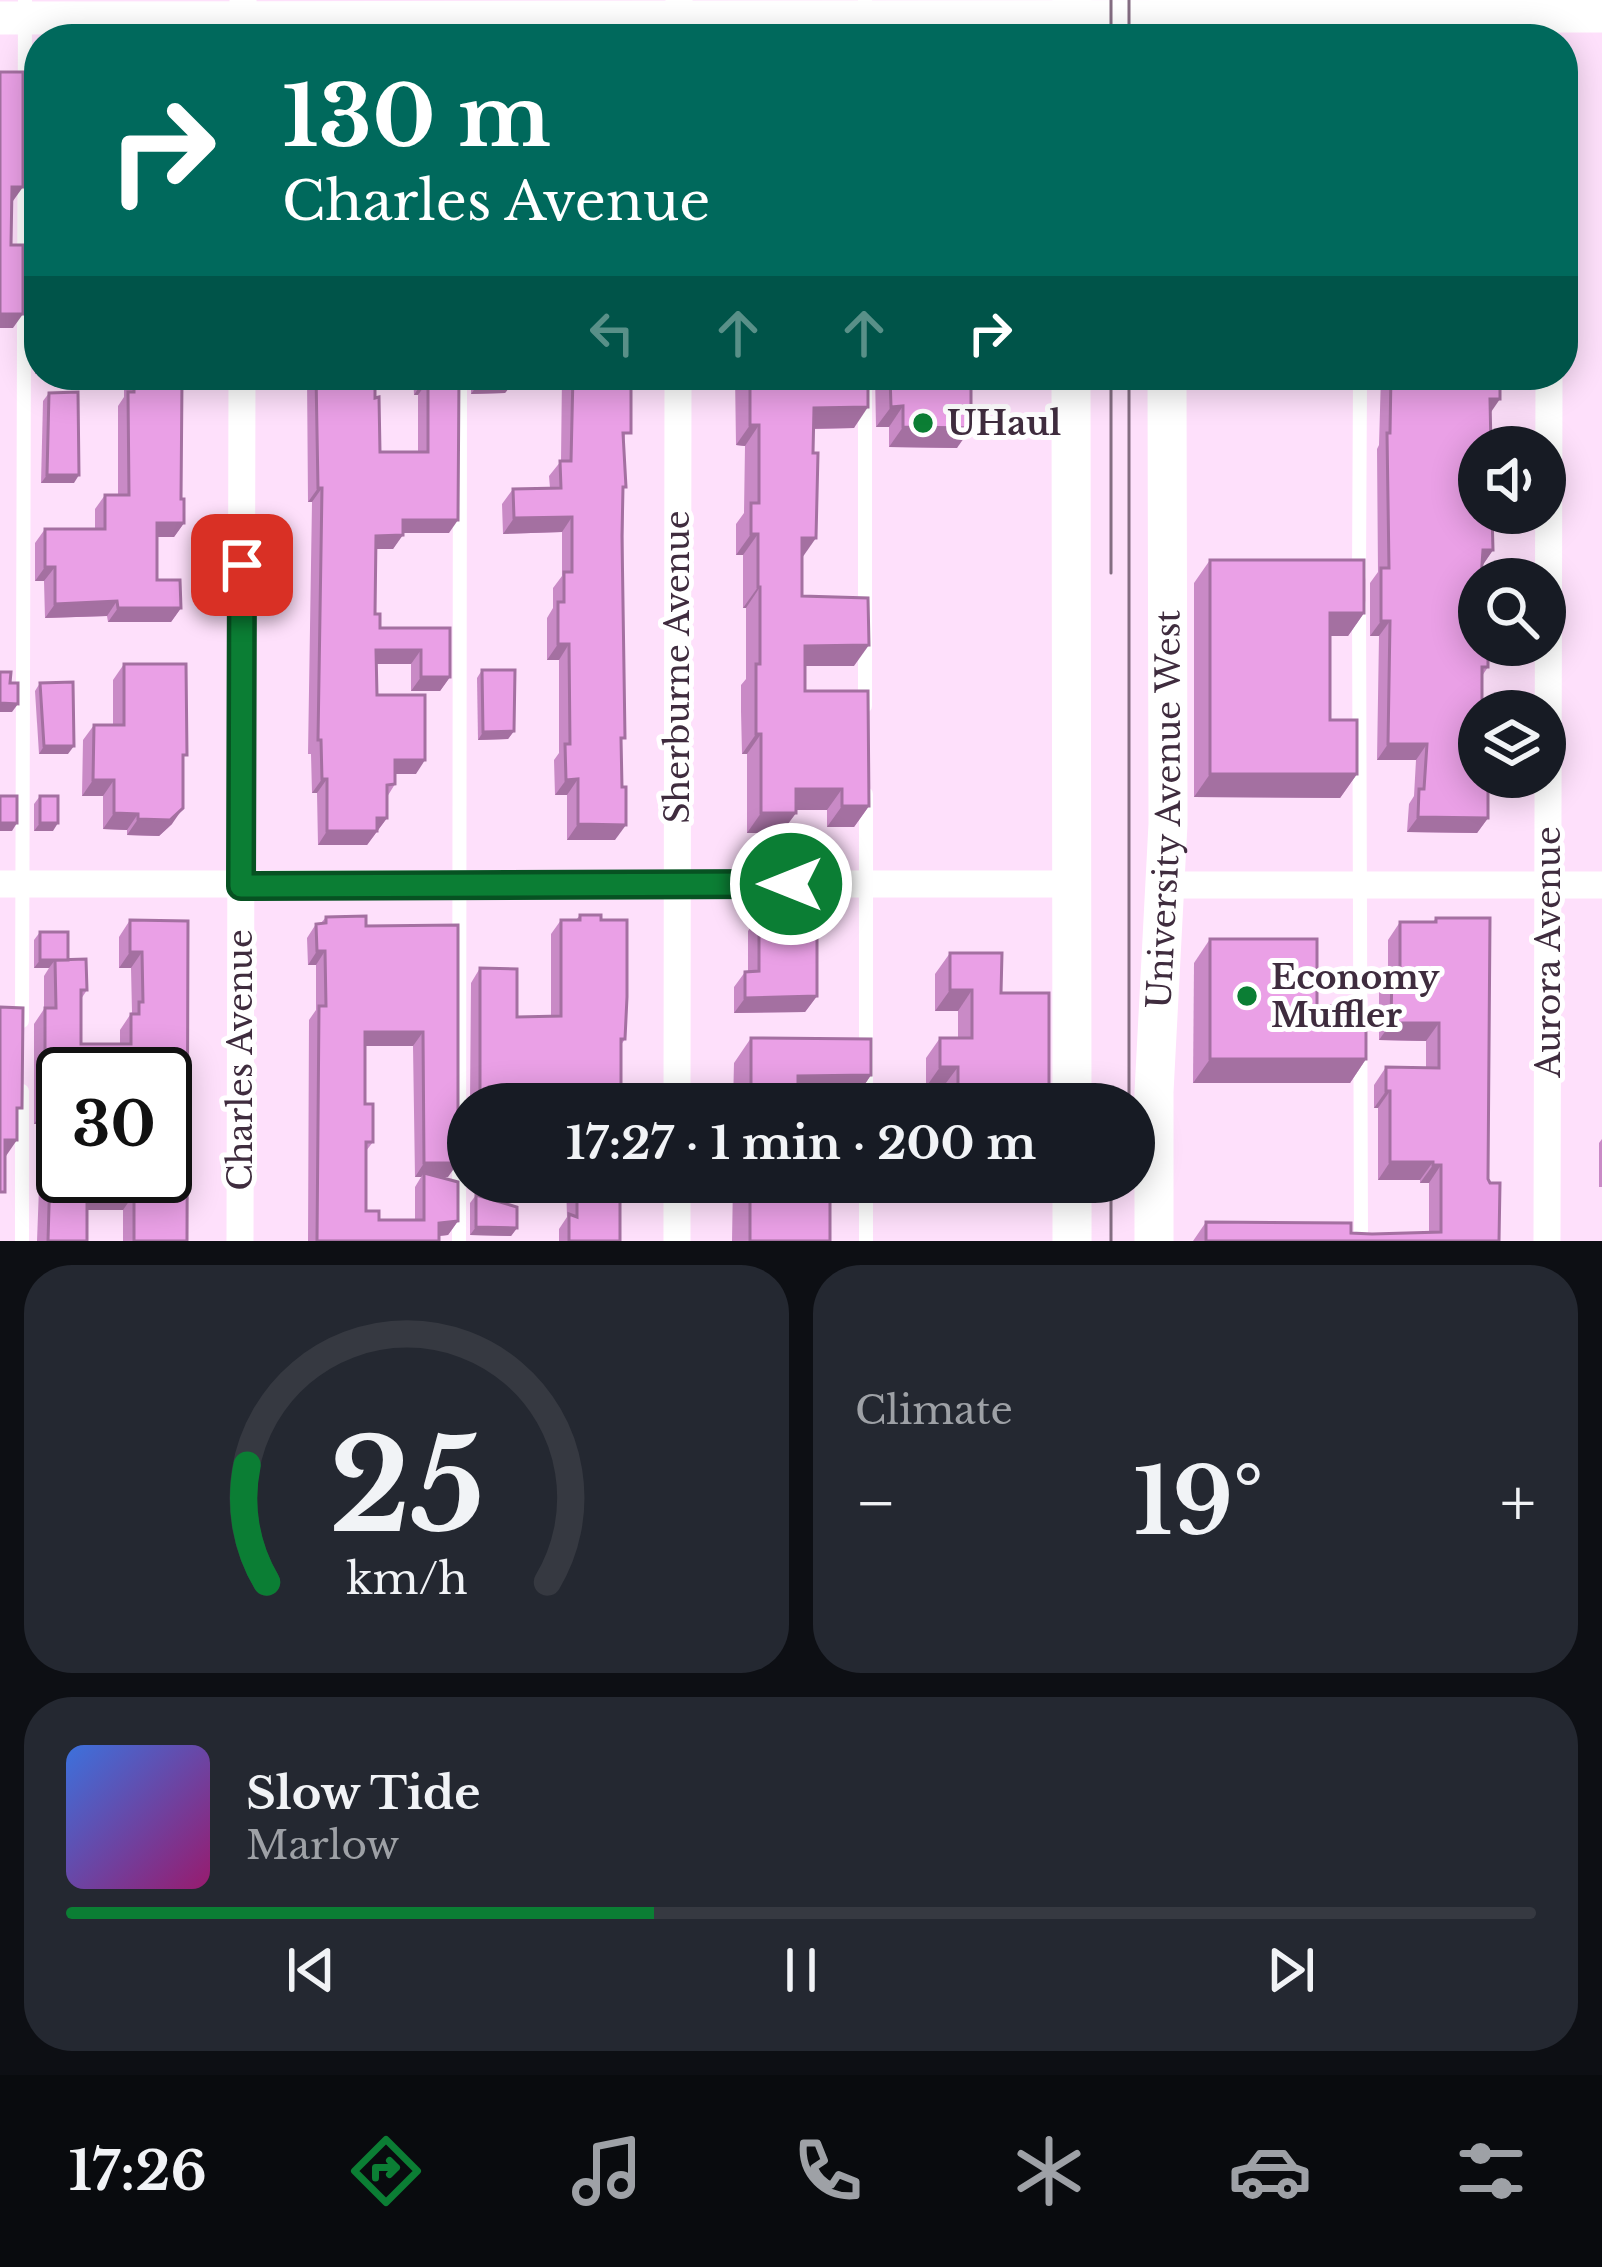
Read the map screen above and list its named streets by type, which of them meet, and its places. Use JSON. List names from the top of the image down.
{
  "streets": {
    "main road": ["University Avenue West"],
    "street": ["Sherburne Avenue", "Aurora Avenue", "Charles Avenue"]
  },
  "places": ["UHaul", "Economy Muffler"],
  "page": {
    "turn": ["130 m", "Charles Avenue"],
    "limit": "30",
    "trip": "17:27 · 1 min · 200 m",
    "tile": "Climate",
    "heat": ["−", "19°", "+"],
    "song": ["Slow Tide", "Marlow"],
    "tabs": "17:26",
    "gauge": ["25", "km/h"]
  }
}
